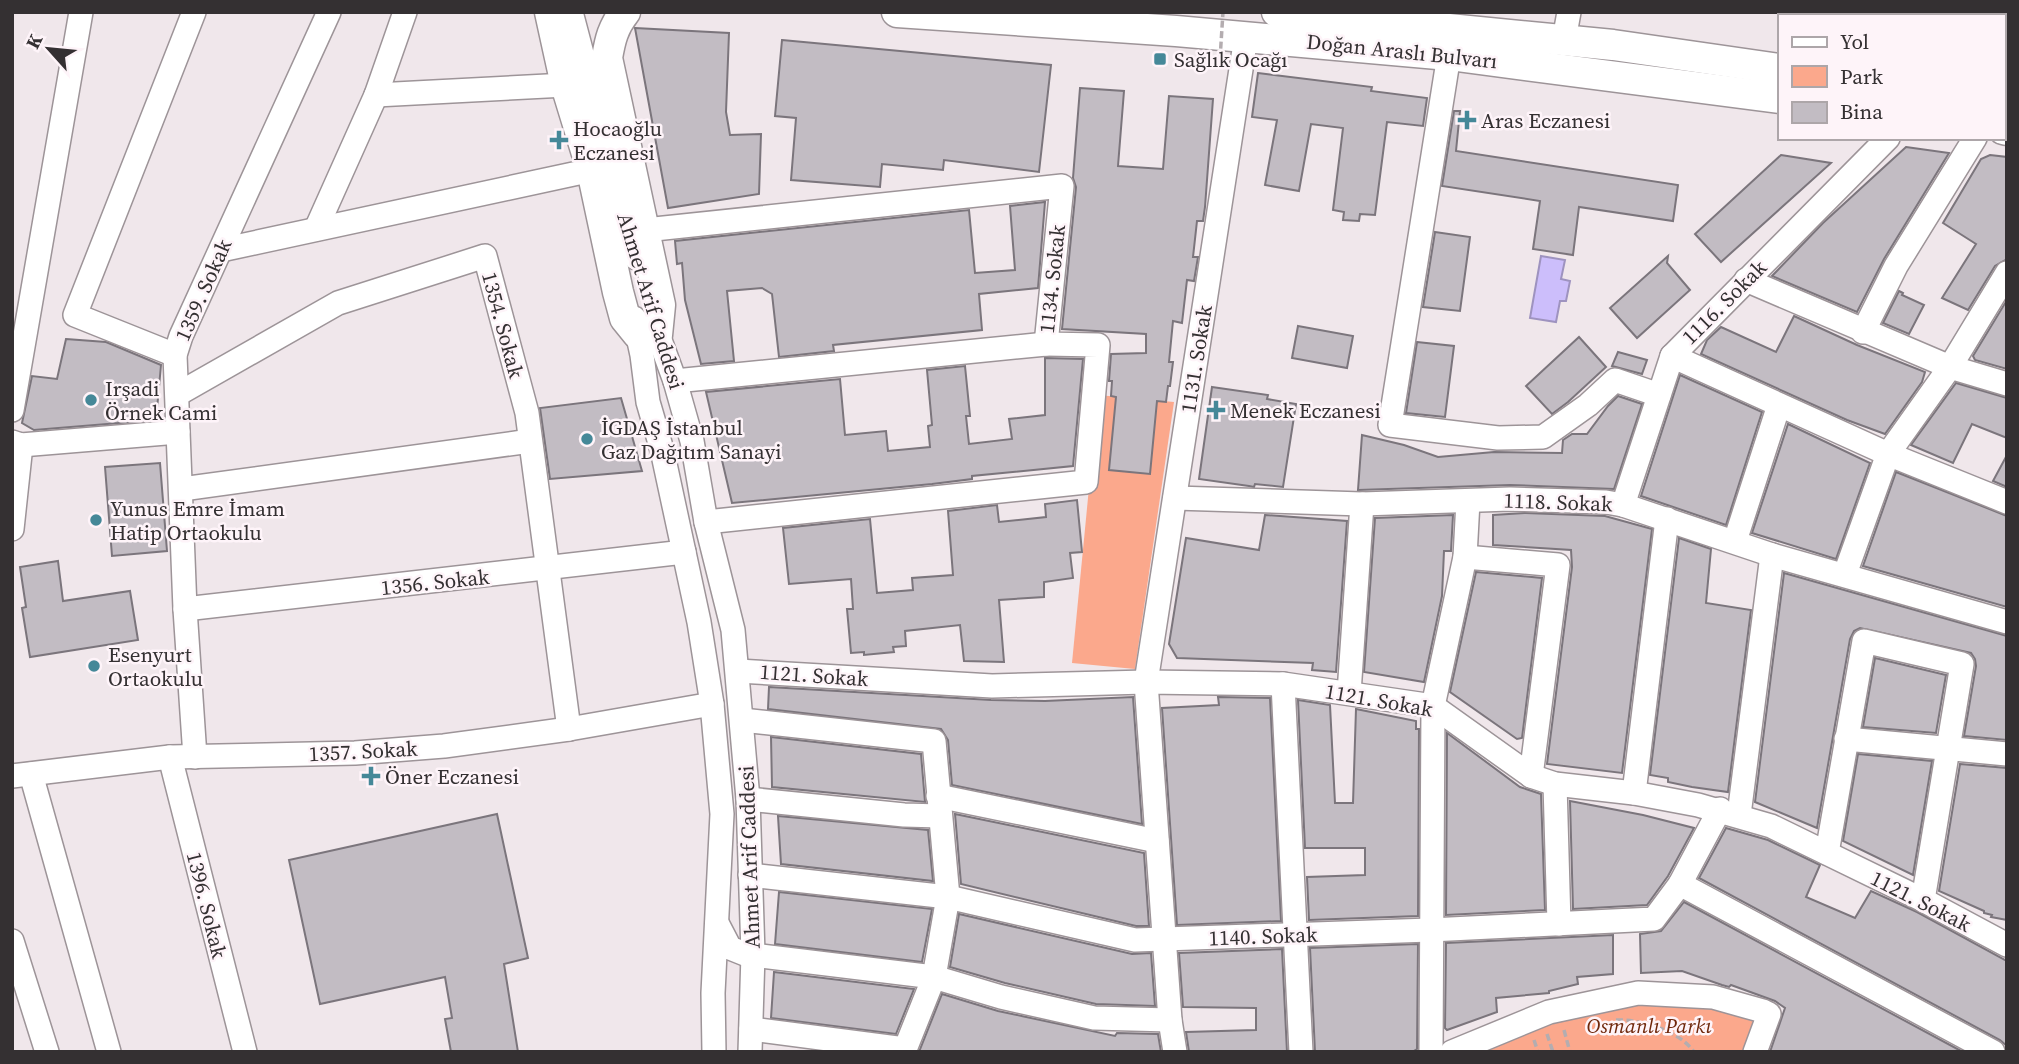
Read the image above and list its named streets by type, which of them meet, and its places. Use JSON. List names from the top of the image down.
{
  "streets": {
    "main road": ["Doğan Araslı Bulvarı"],
    "street": [
      "1134. Sokak",
      "1359. Sokak",
      "Ahmet Arif Caddesi",
      "1116. Sokak",
      "1354. Sokak",
      "1131. Sokak",
      "1118. Sokak",
      "1356. Sokak",
      "1121. Sokak",
      "1357. Sokak",
      "1396. Sokak",
      "1140. Sokak"
    ]
  },
  "crossings": [
    ["Doğan Araslı Bulvarı", "1131. Sokak"],
    ["1134. Sokak", "Ahmet Arif Caddesi"],
    ["1359. Sokak", "1354. Sokak"],
    ["1359. Sokak", "1356. Sokak"],
    ["1359. Sokak", "1357. Sokak"],
    ["Ahmet Arif Caddesi", "1356. Sokak"],
    ["Ahmet Arif Caddesi", "1121. Sokak"],
    ["Ahmet Arif Caddesi", "1357. Sokak"],
    ["Ahmet Arif Caddesi", "1140. Sokak"],
    ["1116. Sokak", "1118. Sokak"],
    ["1354. Sokak", "1356. Sokak"],
    ["1354. Sokak", "1357. Sokak"],
    ["1131. Sokak", "1118. Sokak"],
    ["1131. Sokak", "1121. Sokak"],
    ["1131. Sokak", "1140. Sokak"],
    ["1121. Sokak", "1140. Sokak"],
    ["1357. Sokak", "1396. Sokak"]
  ],
  "parks": ["Osmanlı Parkı"],
  "places": {
    "transit": ["Sağlık Ocağı"],
    "health": [
      "Aras Eczanesi",
      "Hocaoğlu Eczanesi",
      "Menek Eczanesi",
      "Öner Eczanesi"
    ],
    "other": [
      "Irşadi Örnek Cami",
      "İGDAŞ İstanbul Gaz Dağıtım Sanayi",
      "Yunus Emre İmam Hatip Ortaokulu",
      "Esenyurt Ortaokulu"
    ]
  },
  "legend": ["Yol", "Park", "Bina"],
  "north": "top left"
}
